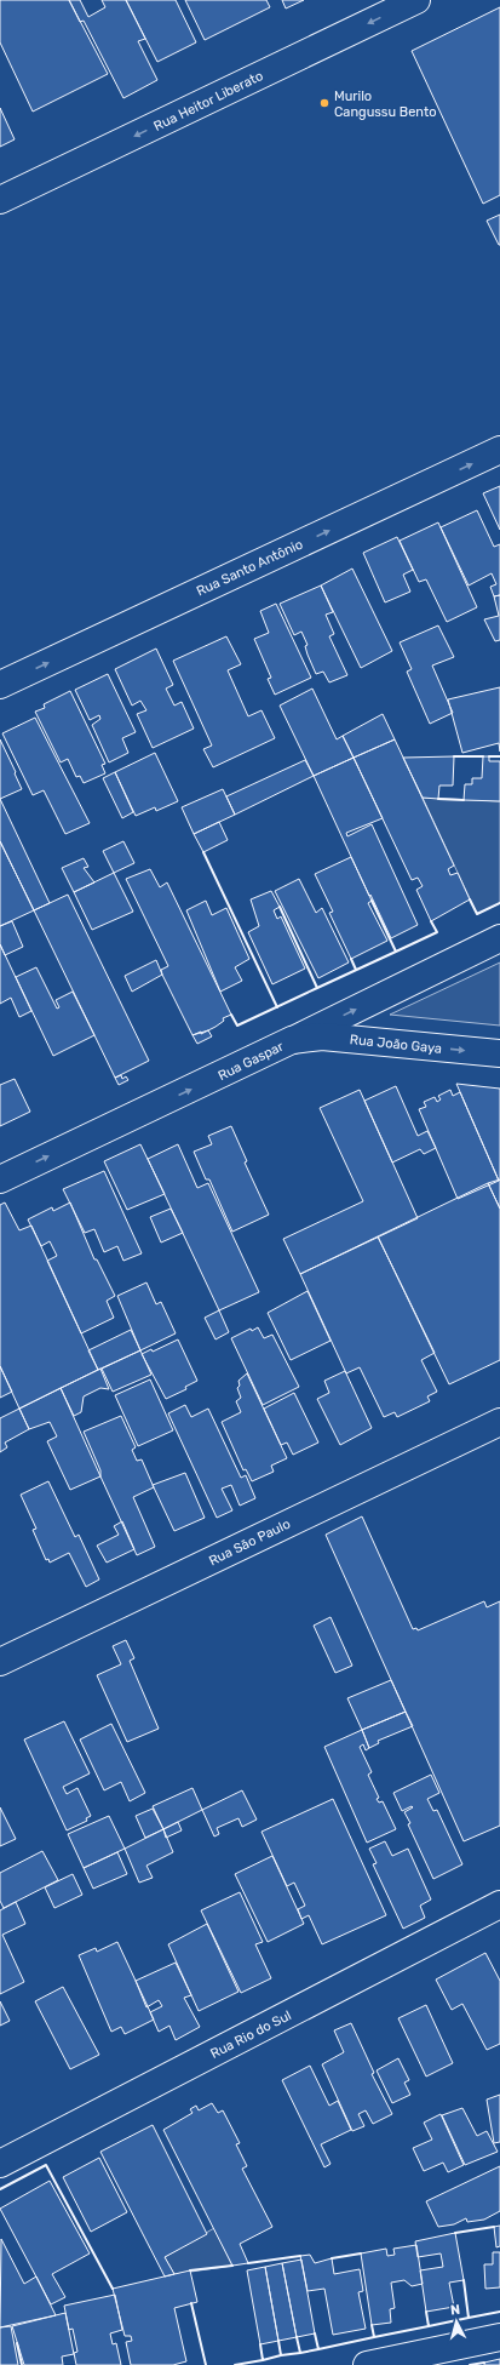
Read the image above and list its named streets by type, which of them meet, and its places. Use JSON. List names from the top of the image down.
{
  "streets": {
    "street": [
      "Rua Heitor Liberato",
      "Rua Santo Antônio",
      "Rua João Gaya",
      "Rua Gaspar",
      "Rua São Paulo",
      "Rua Rio do Sul"
    ]
  },
  "crossings": [
    ["Rua João Gaya", "Rua Gaspar"]
  ],
  "one_way": [
    "Rua Heitor Liberato",
    "Rua Santo Antônio",
    "Rua João Gaya",
    "Rua Gaspar"
  ],
  "places": ["Murilo Cangussu Bento"],
  "north": "top"
}
